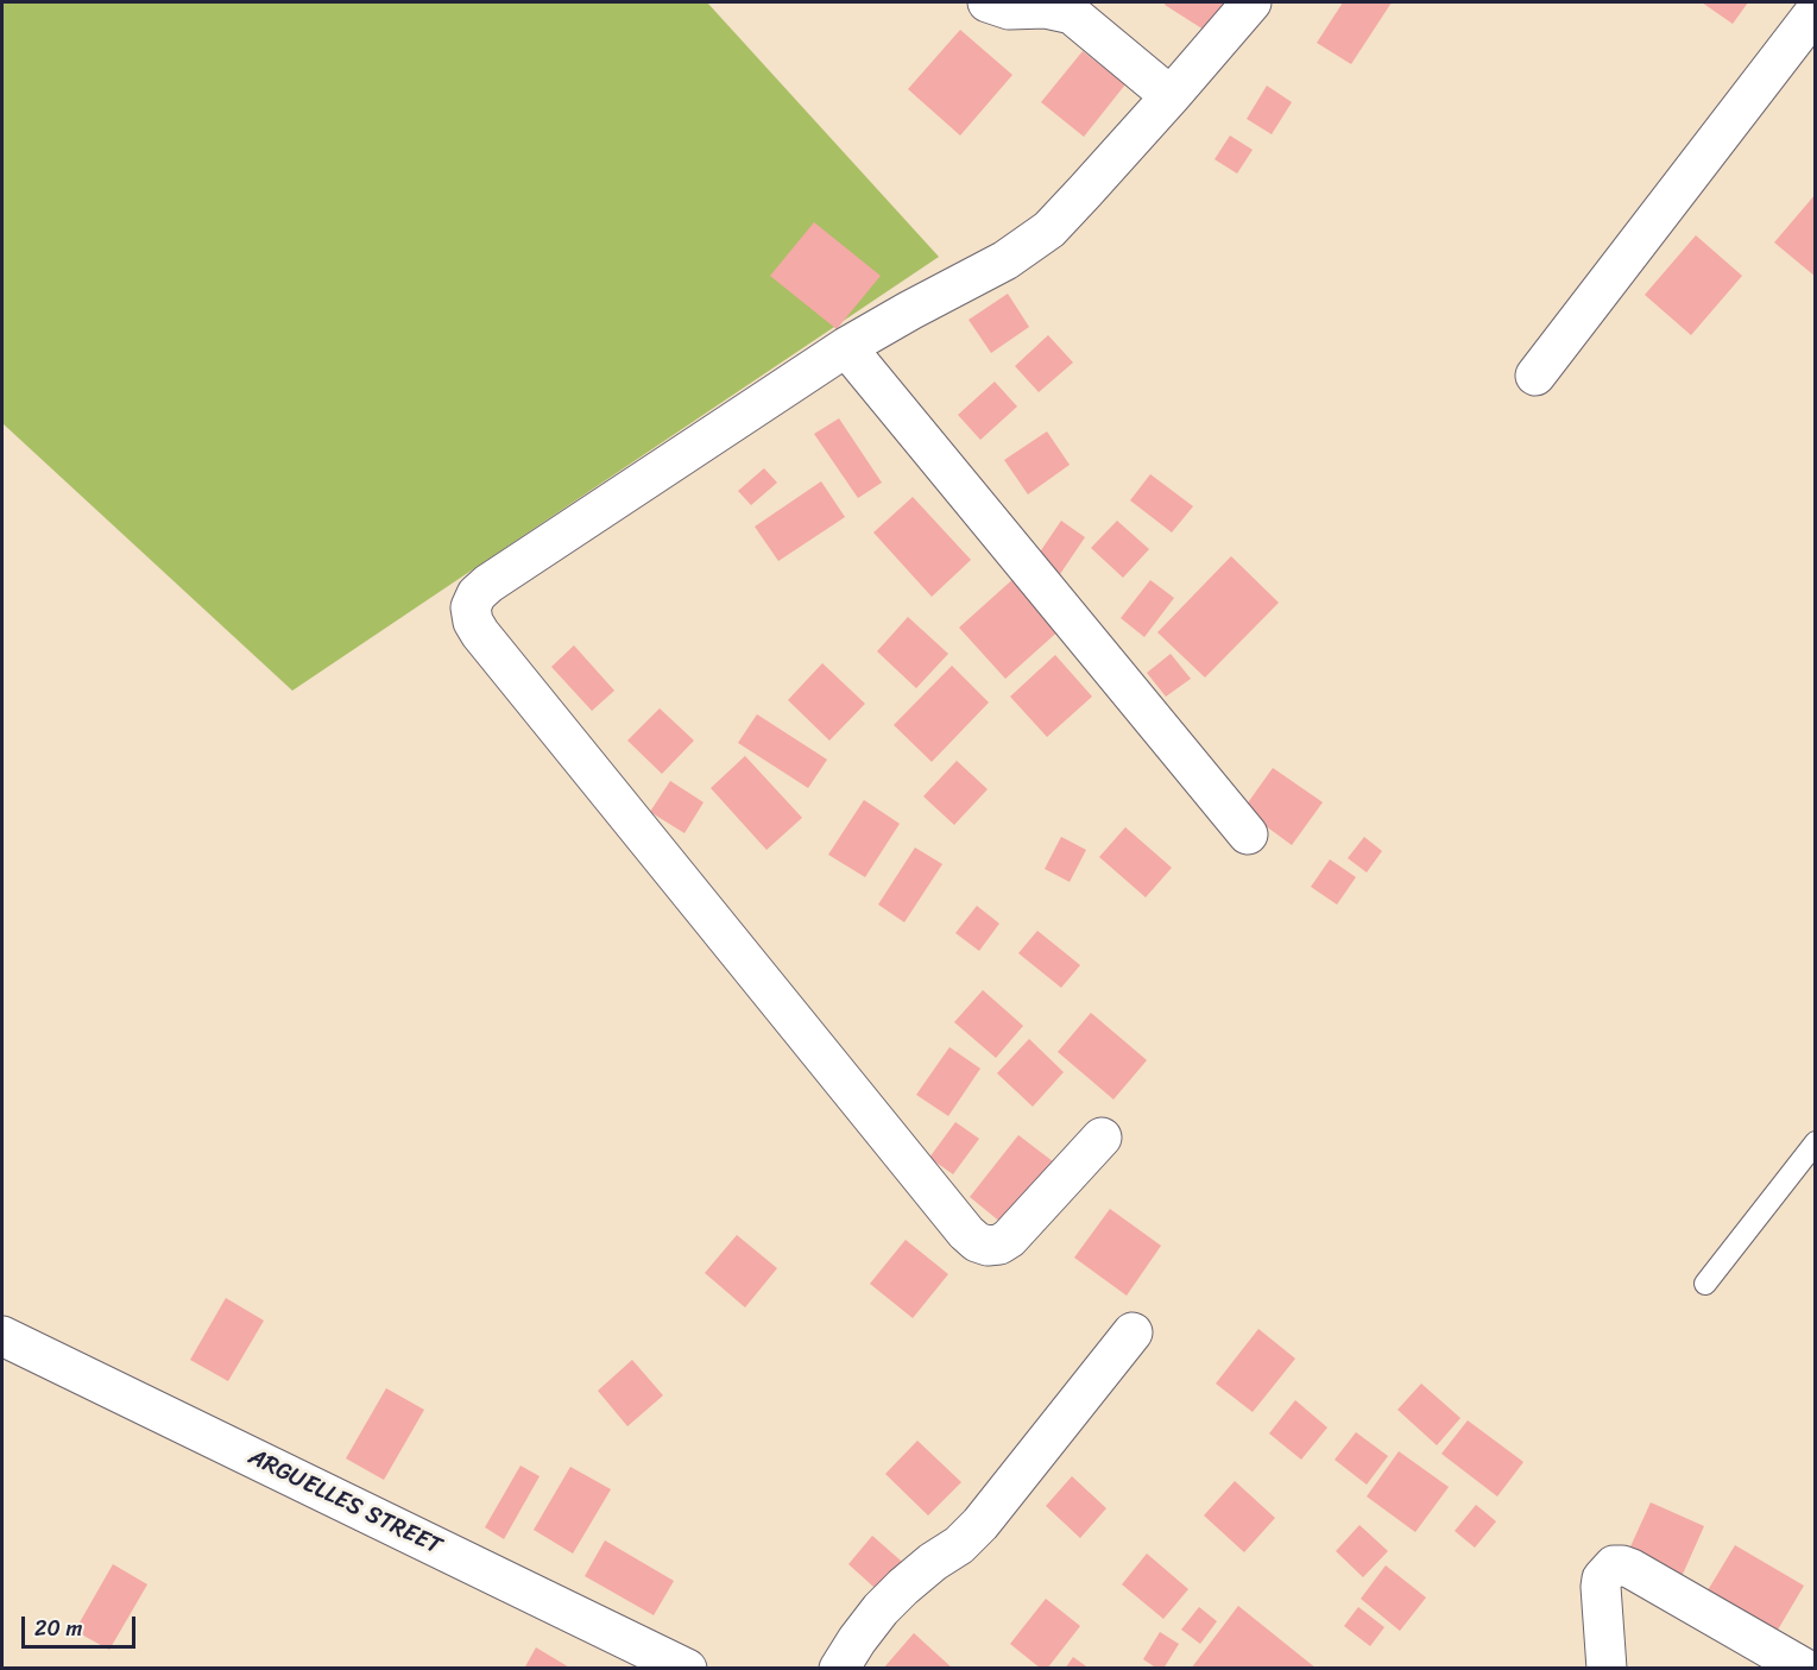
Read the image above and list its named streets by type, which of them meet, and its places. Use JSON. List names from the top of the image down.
{
  "streets": {
    "street": ["ARGUELLES STREET"]
  },
  "scale_bar": "20 m"
}
